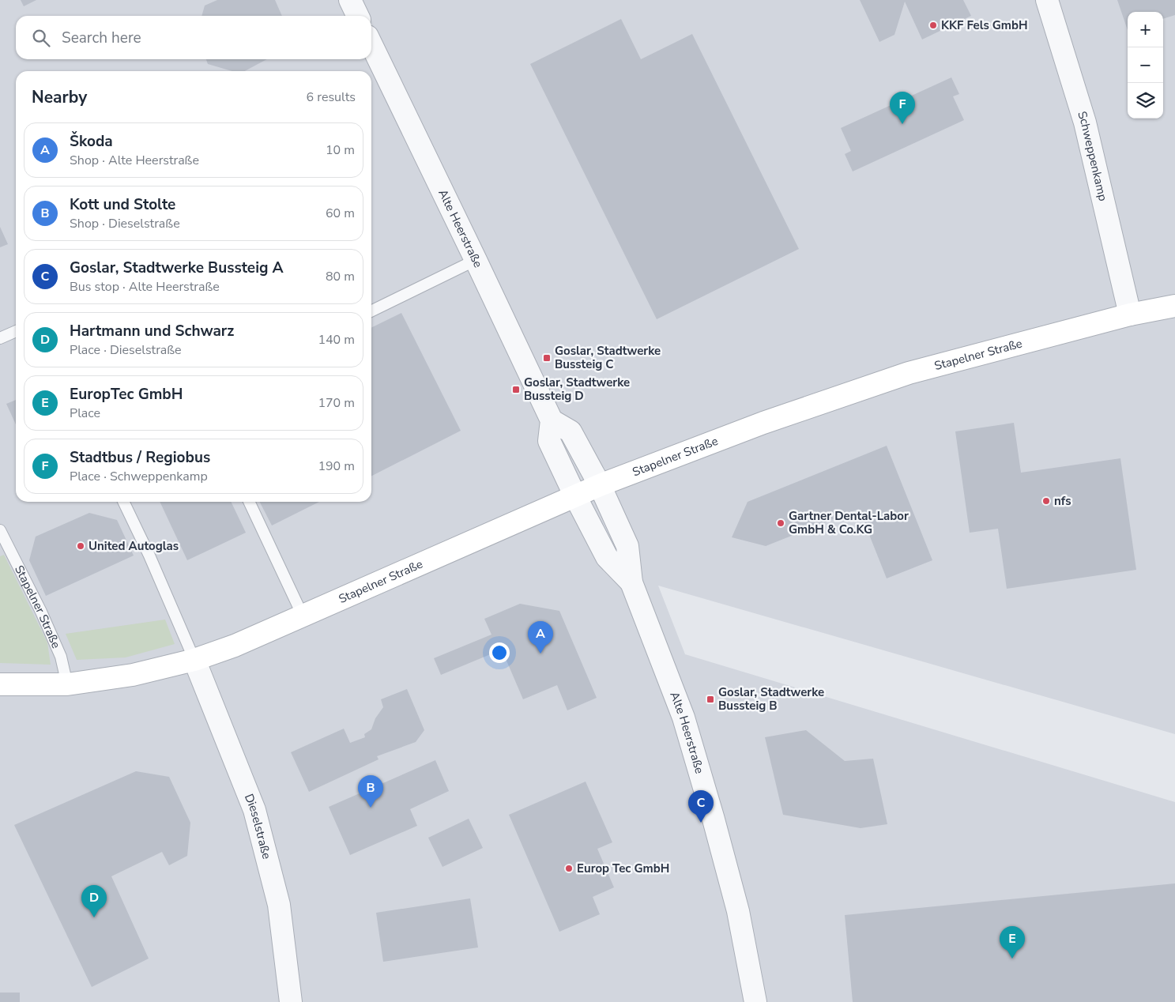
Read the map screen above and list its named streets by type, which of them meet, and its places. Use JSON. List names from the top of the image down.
{
  "streets": {
    "street": [
      "Schweppenkamp",
      "Alte Heerstraße",
      "Stapelner Straße",
      "Dieselstraße"
    ]
  },
  "crossings": [
    ["Schweppenkamp", "Stapelner Straße"],
    ["Alte Heerstraße", "Stapelner Straße"],
    ["Stapelner Straße", "Dieselstraße"]
  ],
  "places": {
    "other": [
      "KKF Fels GmbH",
      "nfs",
      "Gartner Dental-Labor GmbH & Co.KG",
      "United Autoglas",
      "Europ Tec GmbH"
    ],
    "transit": ["Goslar, Stadtwerke Bussteig C", "Goslar, Stadtwerke Bussteig D", "Goslar, Stadtwerke Bussteig B"]
  },
  "page": {
    "map_buttons": ["+", "−"],
    "search": "Search here",
    "heading": ["Nearby", "6 results"],
    "pins": [
      "F",
      "A",
      "B",
      "C",
      "D",
      "E"
    ],
    "list": [
      {
        "mark": "A",
        "name": "Škoda",
        "note": "Shop · Alte Heerstraße",
        "value": "10 m"
      },
      {
        "mark": "B",
        "name": "Kott und Stolte",
        "note": "Shop · Dieselstraße",
        "value": "60 m"
      },
      {
        "mark": "C",
        "name": "Goslar, Stadtwerke Bussteig A",
        "note": "Bus stop · Alte Heerstraße",
        "value": "80 m"
      },
      {
        "mark": "D",
        "name": "Hartmann und Schwarz",
        "note": "Place · Dieselstraße",
        "value": "140 m"
      },
      {
        "mark": "E",
        "name": "EuropTec GmbH",
        "note": "Place",
        "value": "170 m"
      },
      {
        "mark": "F",
        "name": "Stadtbus / Regiobus",
        "note": "Place · Schweppenkamp",
        "value": "190 m"
      }
    ]
  }
}
